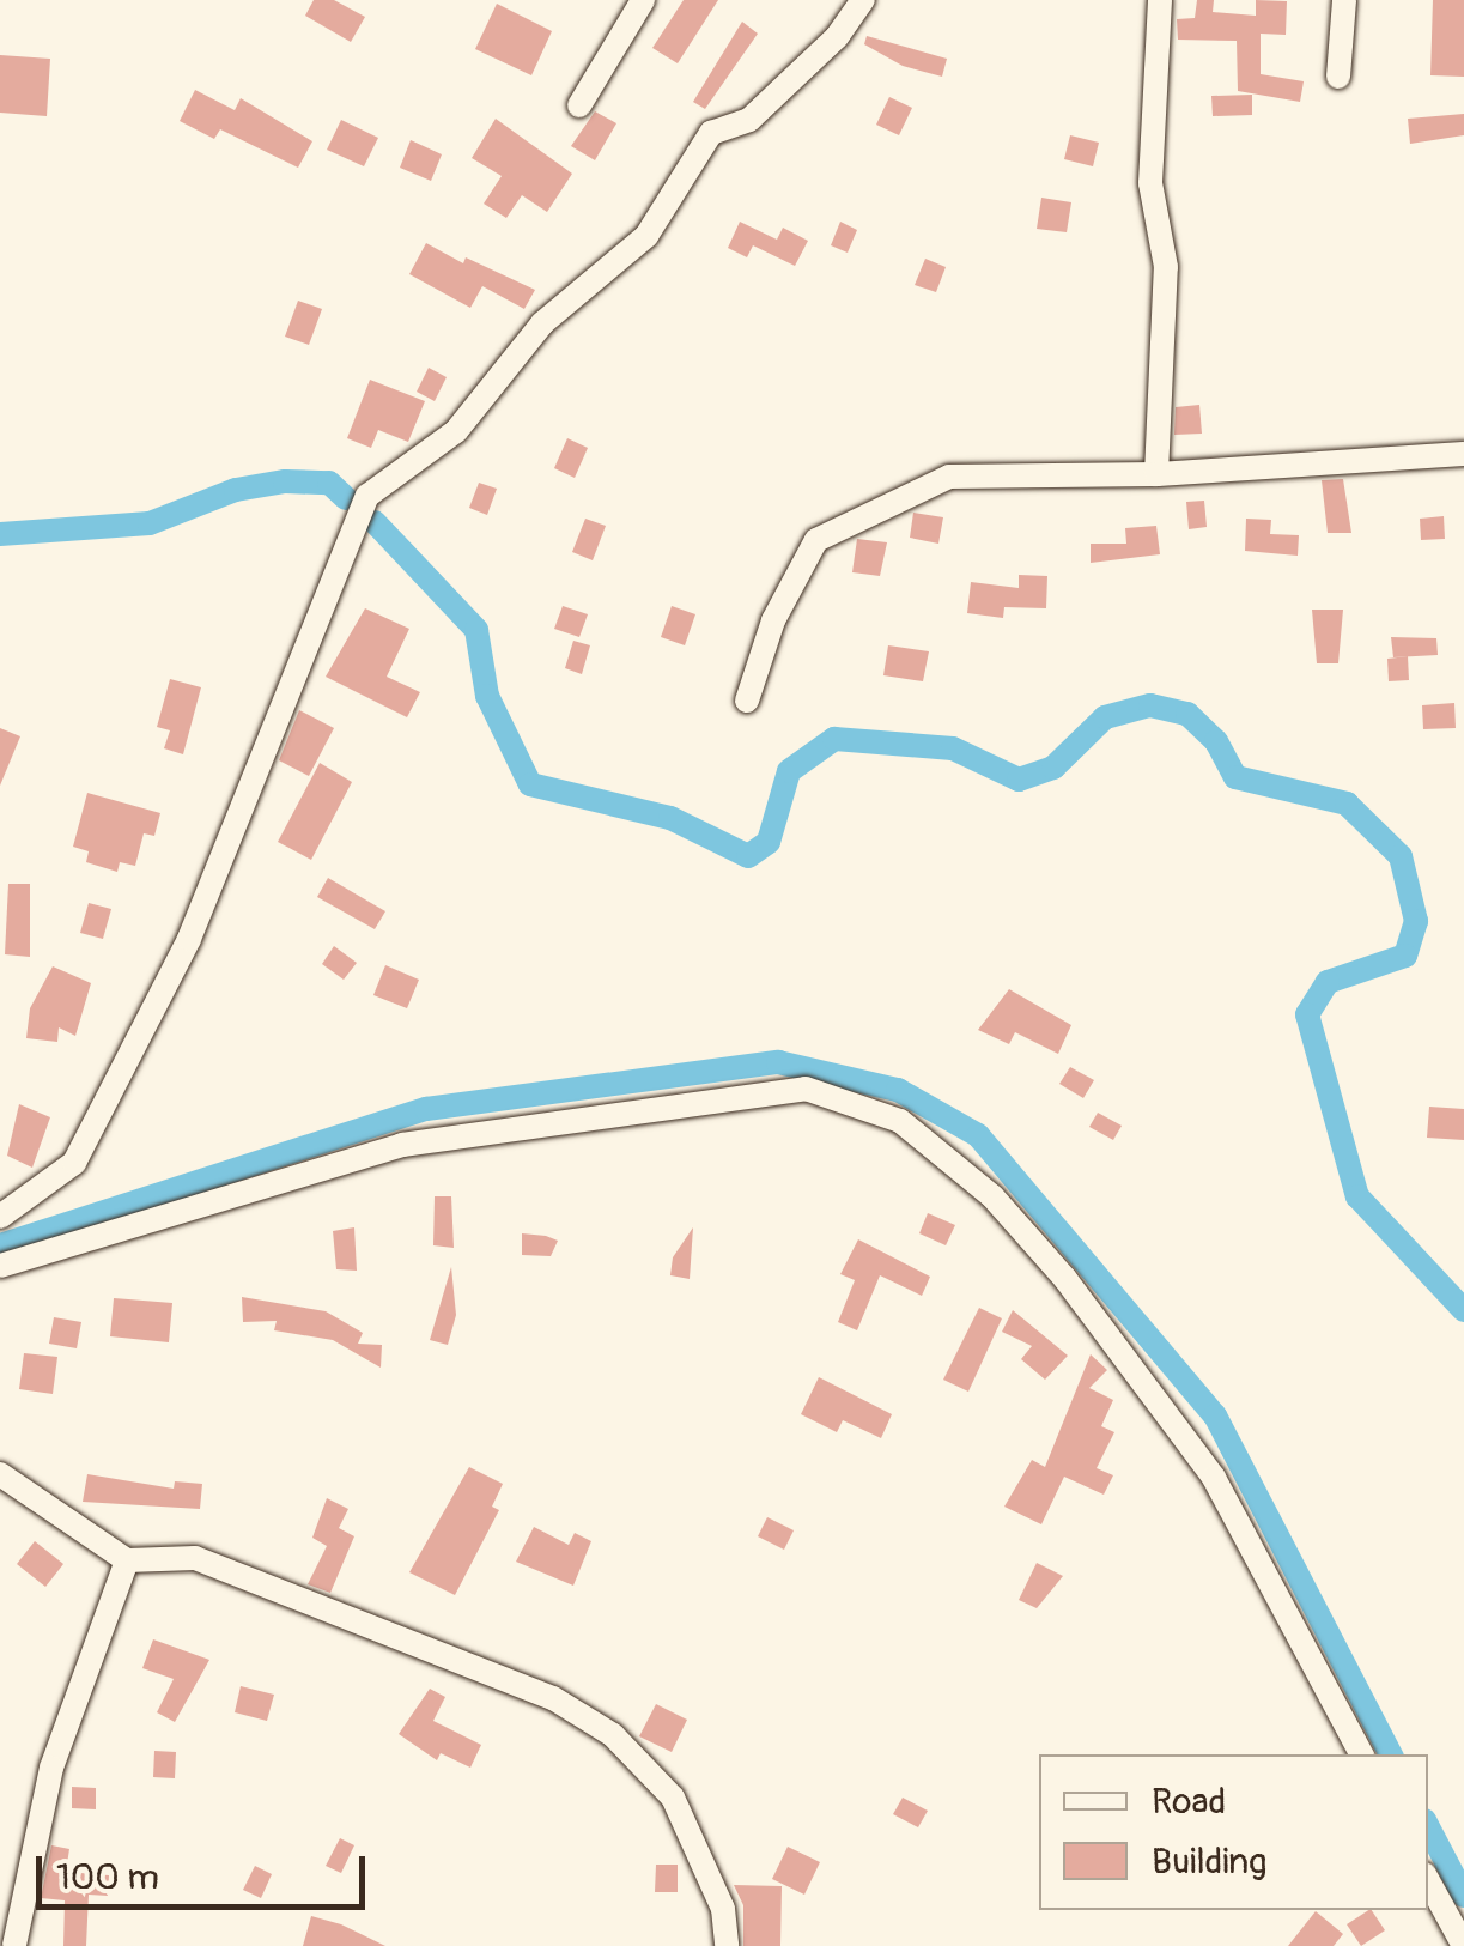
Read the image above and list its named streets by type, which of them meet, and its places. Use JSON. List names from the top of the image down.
{
  "legend": ["Road", "Building"],
  "scale_bar": "100 m"
}
